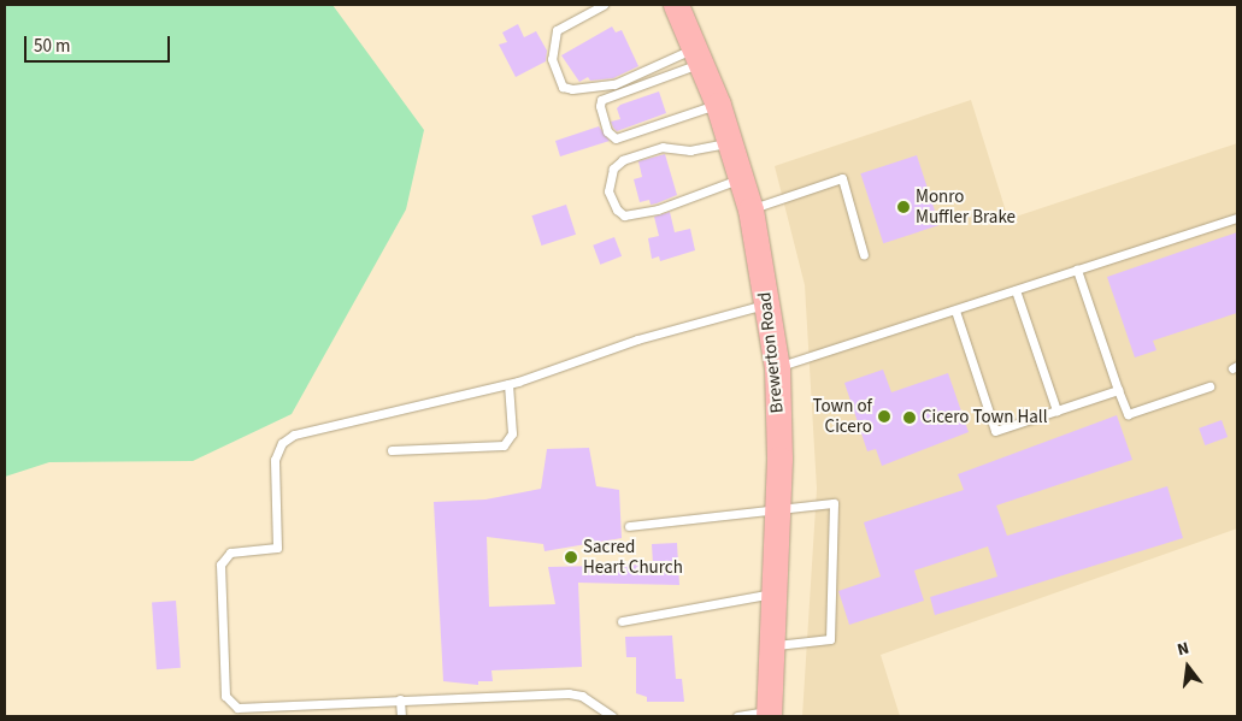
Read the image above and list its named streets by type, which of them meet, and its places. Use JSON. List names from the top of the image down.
{
  "streets": {
    "main road": ["Brewerton Road"]
  },
  "places": [
    "Monro Muffler Brake",
    "Town of Cicero",
    "Cicero Town Hall",
    "Sacred Heart Church"
  ],
  "scale_bar": "50 m",
  "north": "top"
}
